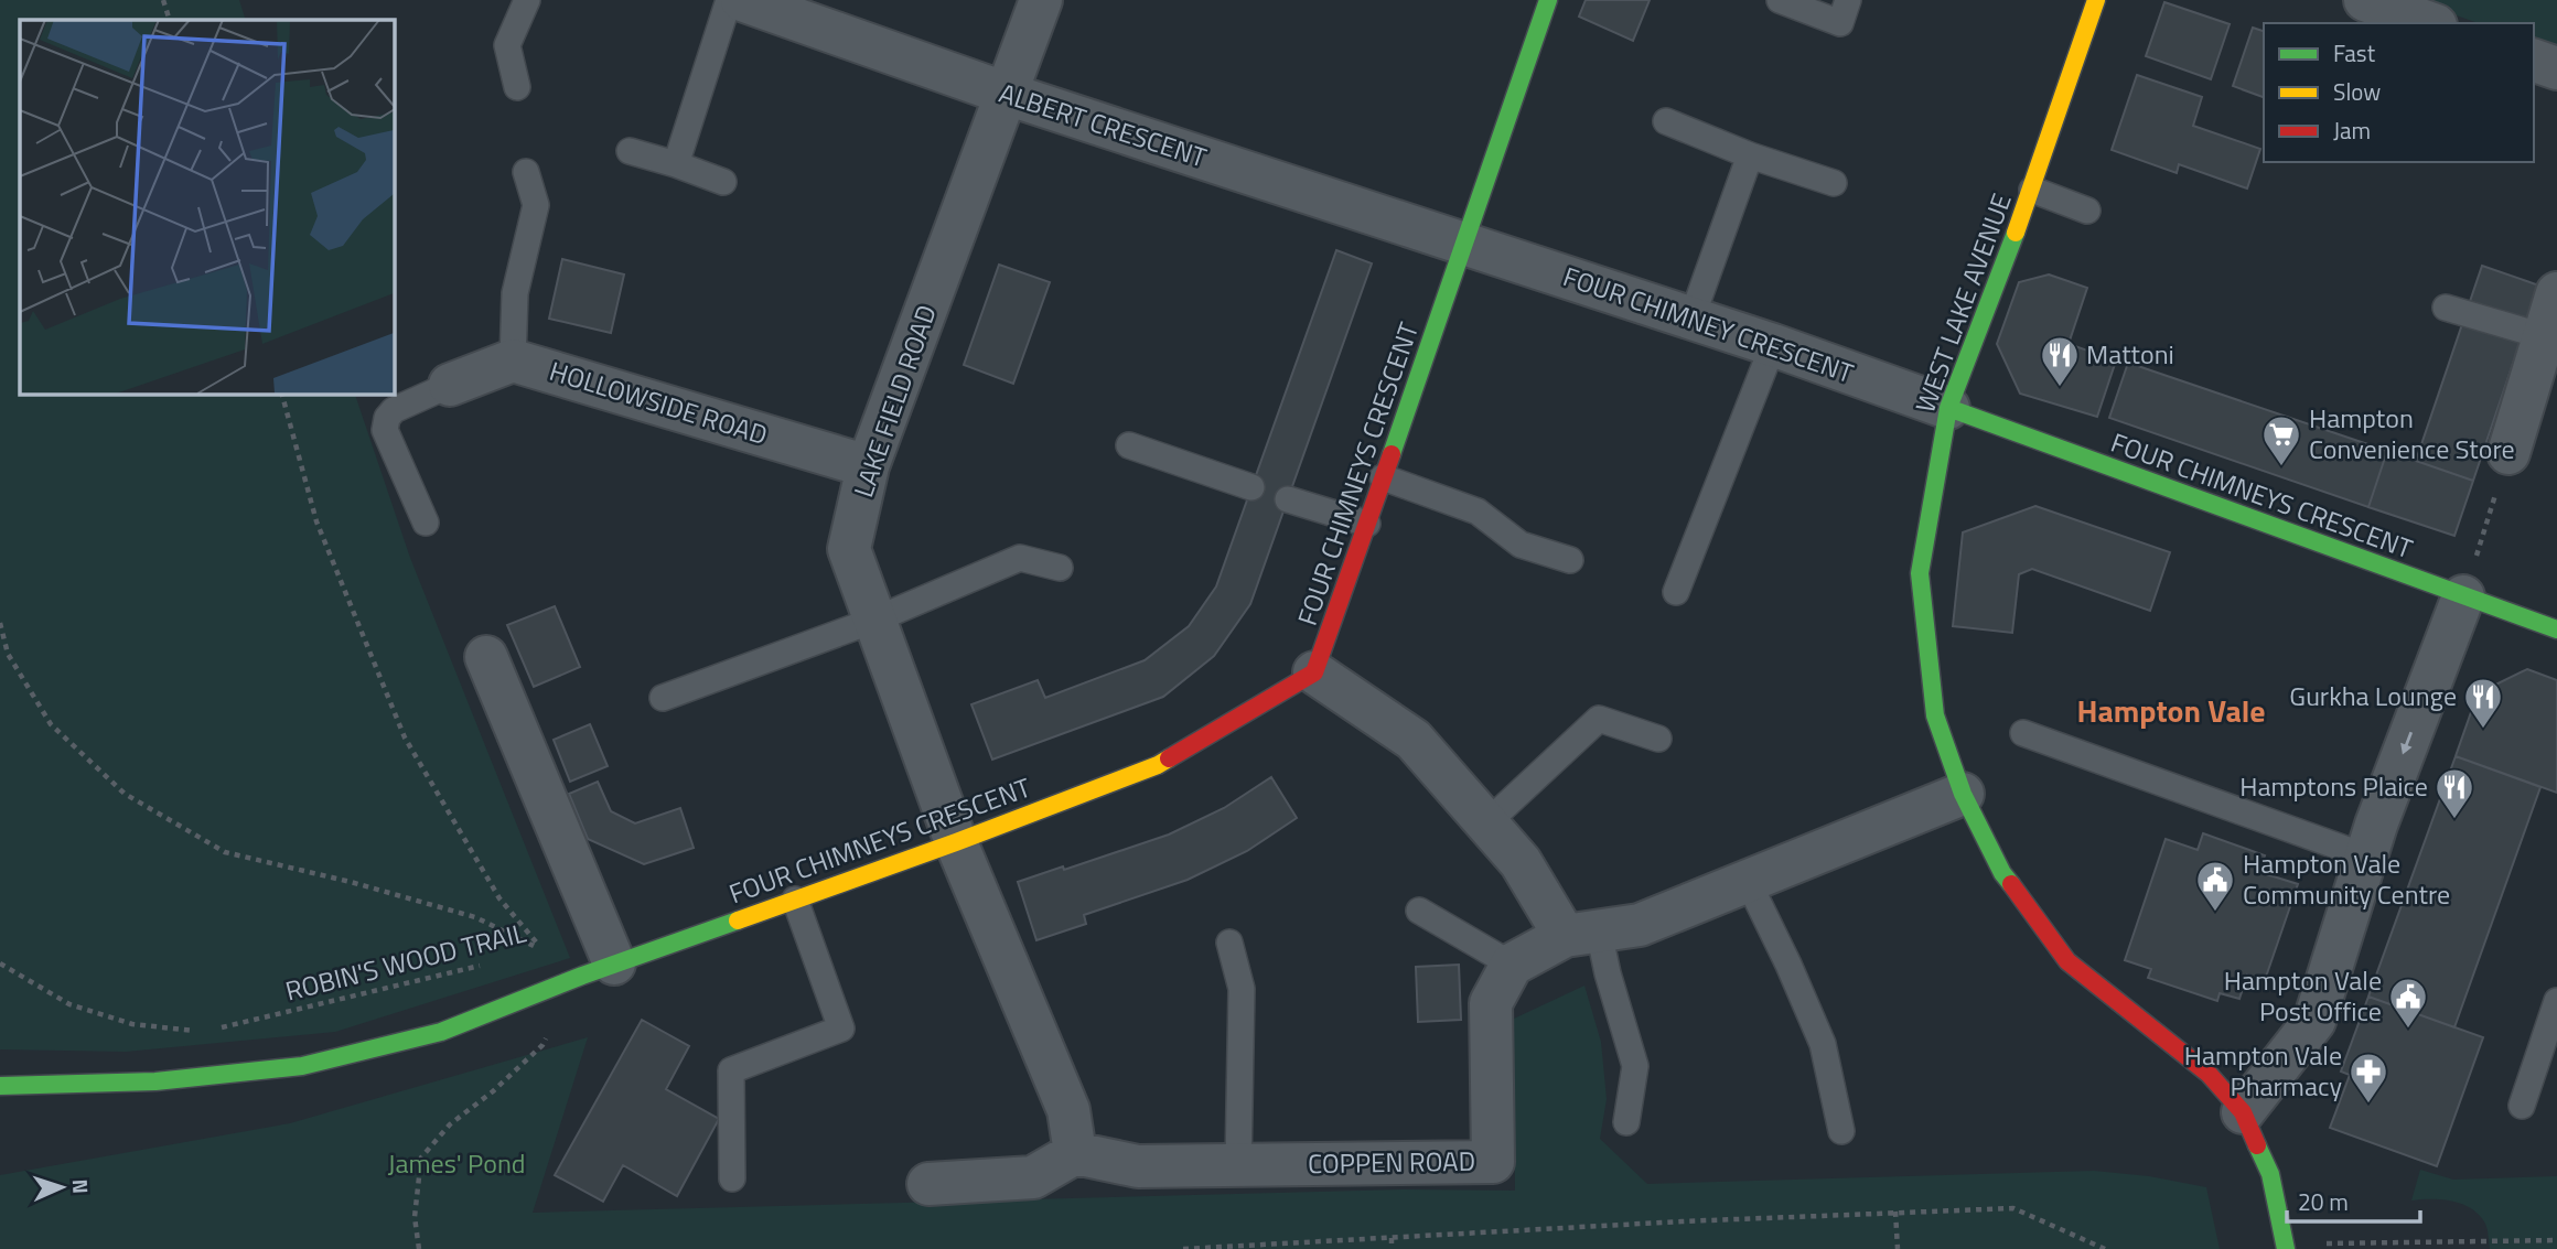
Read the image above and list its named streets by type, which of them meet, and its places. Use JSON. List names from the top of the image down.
{
  "streets": {
    "street": [
      "ALBERT CRESCENT",
      "WEST LAKE AVENUE",
      "FOUR CHIMNEY CRESCENT",
      "LAKE FIELD ROAD",
      "HOLLOWSIDE ROAD",
      "FOUR CHIMNEYS CRESCENT",
      "COPPEN ROAD"
    ],
    "path": ["ROBIN'S WOOD TRAIL"]
  },
  "crossings": [
    ["ALBERT CRESCENT", "FOUR CHIMNEY CRESCENT"],
    ["ALBERT CRESCENT", "LAKE FIELD ROAD"],
    ["ALBERT CRESCENT", "FOUR CHIMNEYS CRESCENT"],
    ["WEST LAKE AVENUE", "FOUR CHIMNEY CRESCENT"],
    ["WEST LAKE AVENUE", "FOUR CHIMNEYS CRESCENT"],
    ["FOUR CHIMNEY CRESCENT", "FOUR CHIMNEYS CRESCENT"],
    ["LAKE FIELD ROAD", "HOLLOWSIDE ROAD"],
    ["LAKE FIELD ROAD", "FOUR CHIMNEYS CRESCENT"]
  ],
  "districts": ["Hampton Vale"],
  "parks": ["James' Pond"],
  "places": {
    "restaurant": ["Mattoni", "Gurkha Lounge", "Hamptons Plaice"],
    "supermarket": ["Hampton Convenience Store"],
    "public building": ["Hampton Vale Community Centre", "Hampton Vale Post Office"],
    "pharmacy": ["Hampton Vale Pharmacy"]
  },
  "legend": ["Fast", "Slow", "Jam"],
  "scale_bar": "20 m",
  "north": "right"
}
